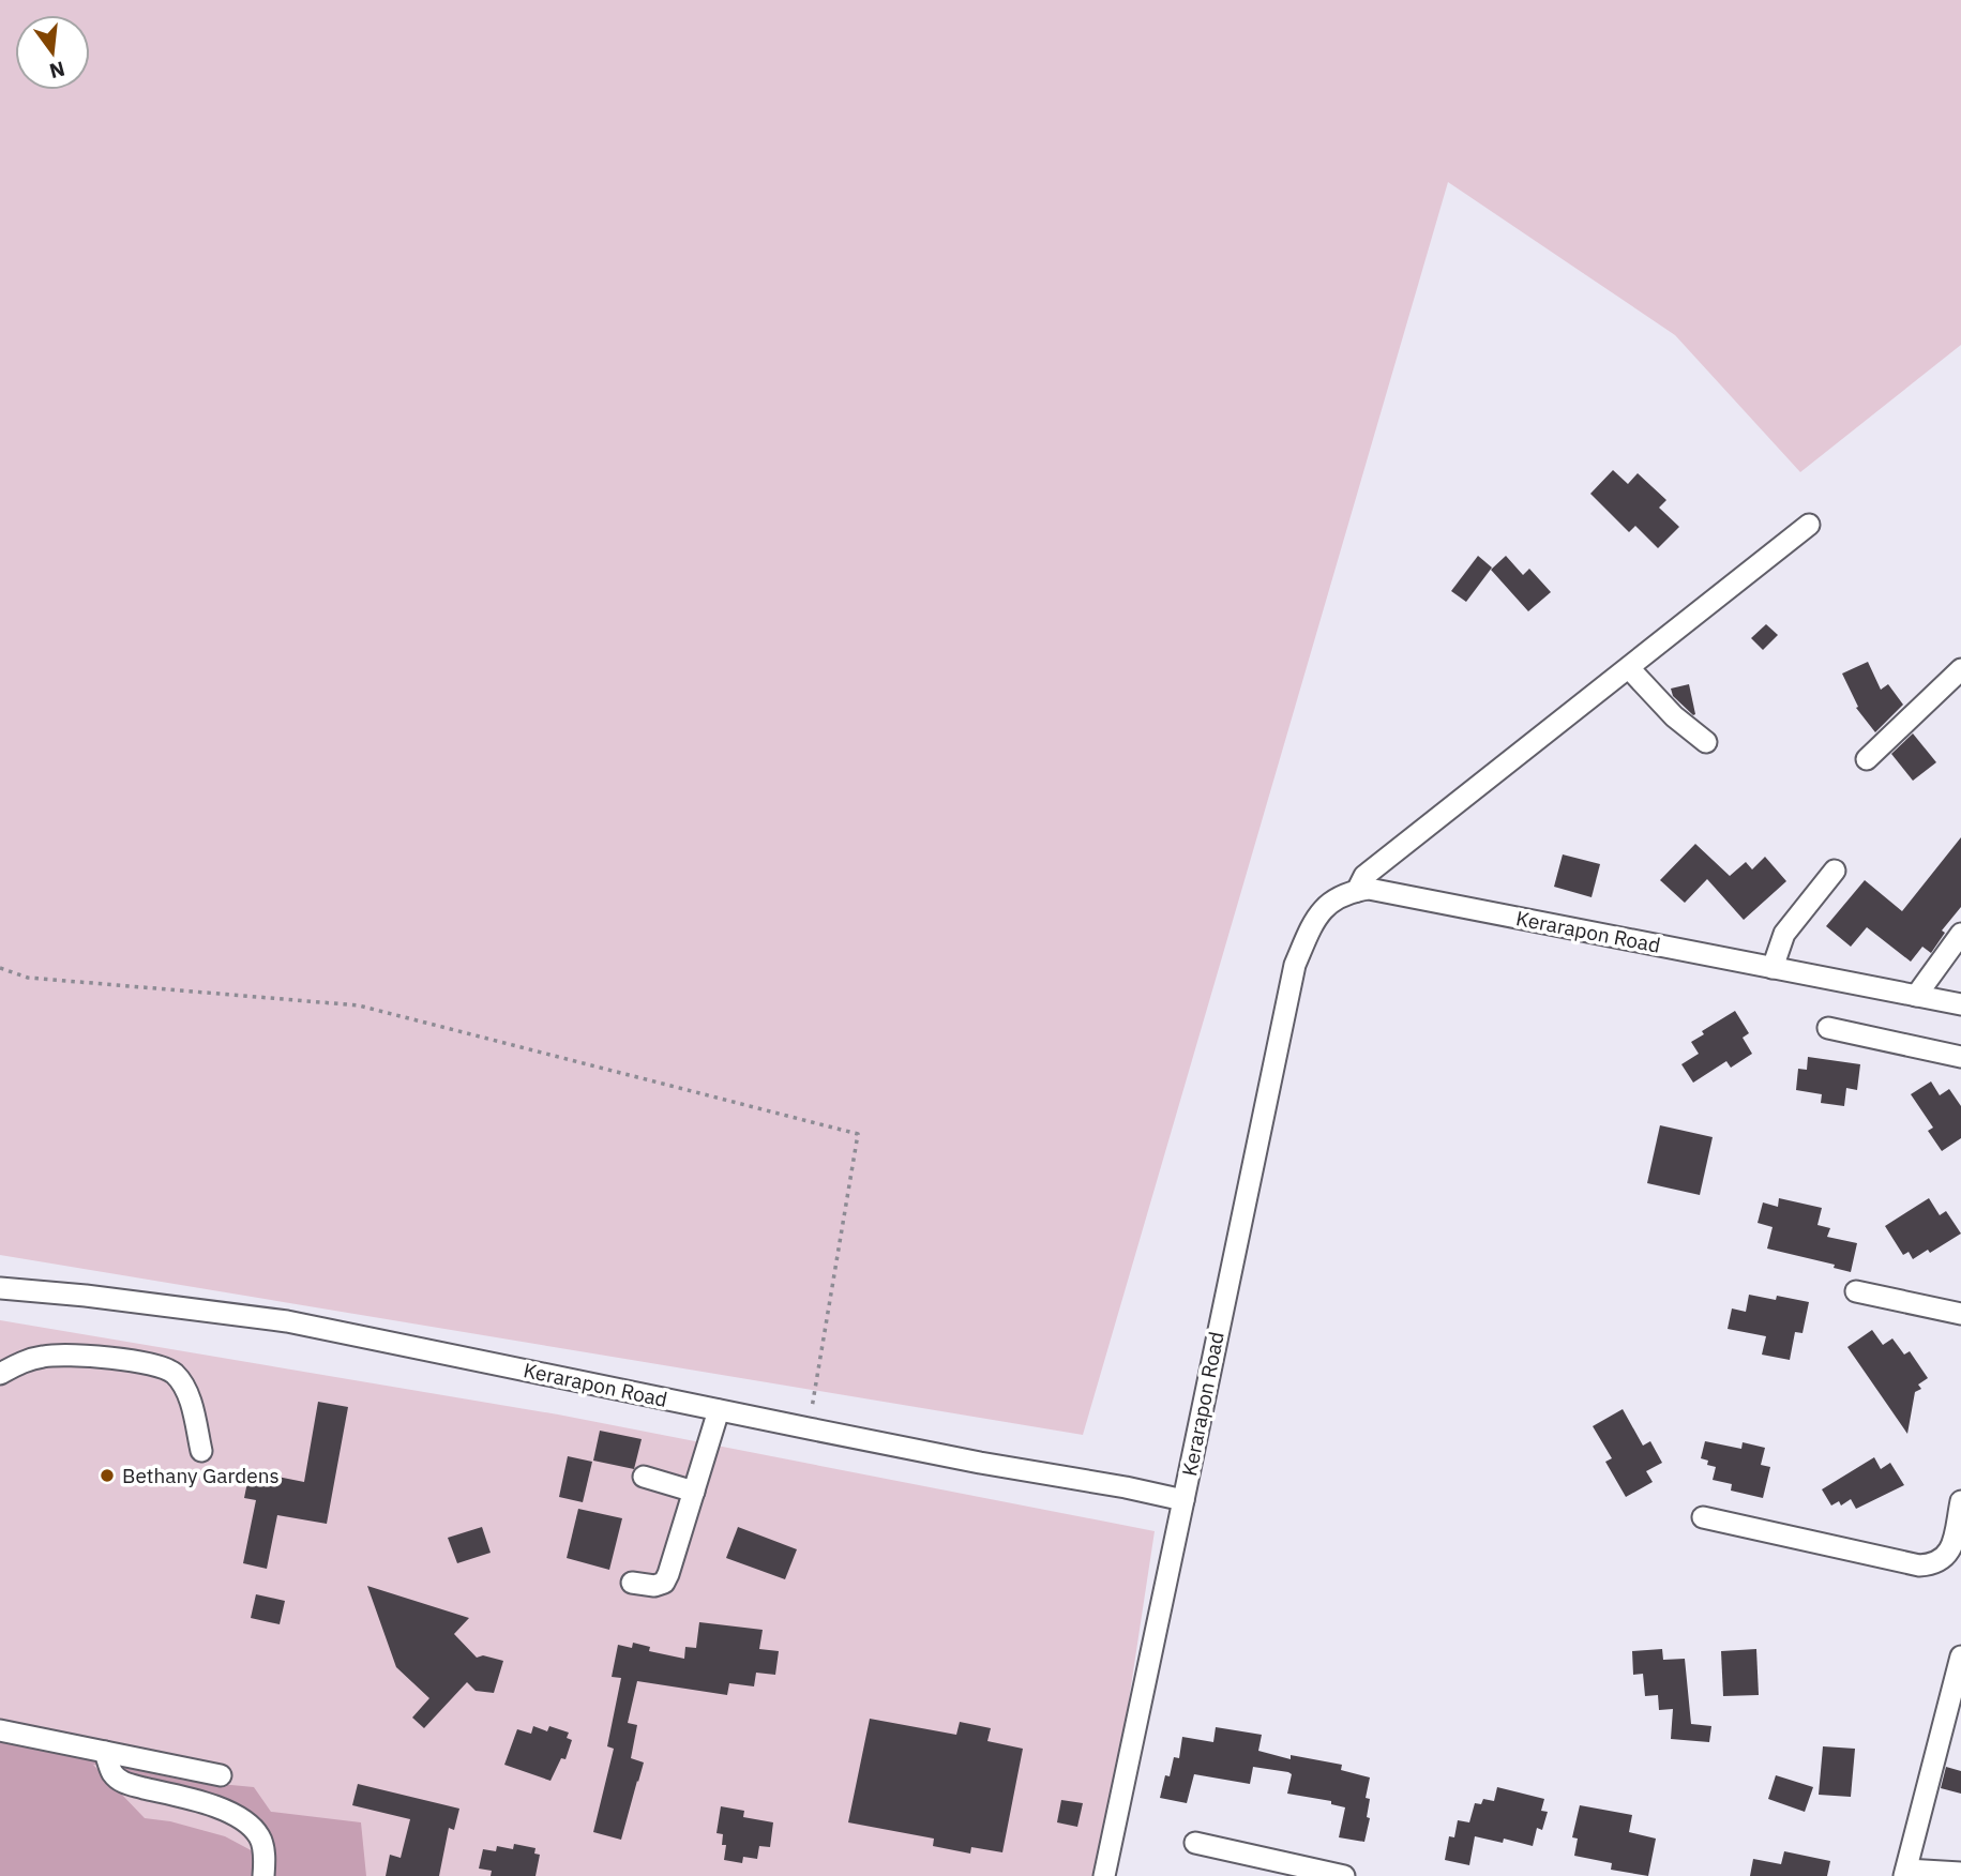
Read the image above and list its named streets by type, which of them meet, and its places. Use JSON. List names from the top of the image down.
{
  "streets": {
    "street": ["Kerarapon Road"]
  },
  "places": ["Bethany Gardens"],
  "north": "bottom"
}
